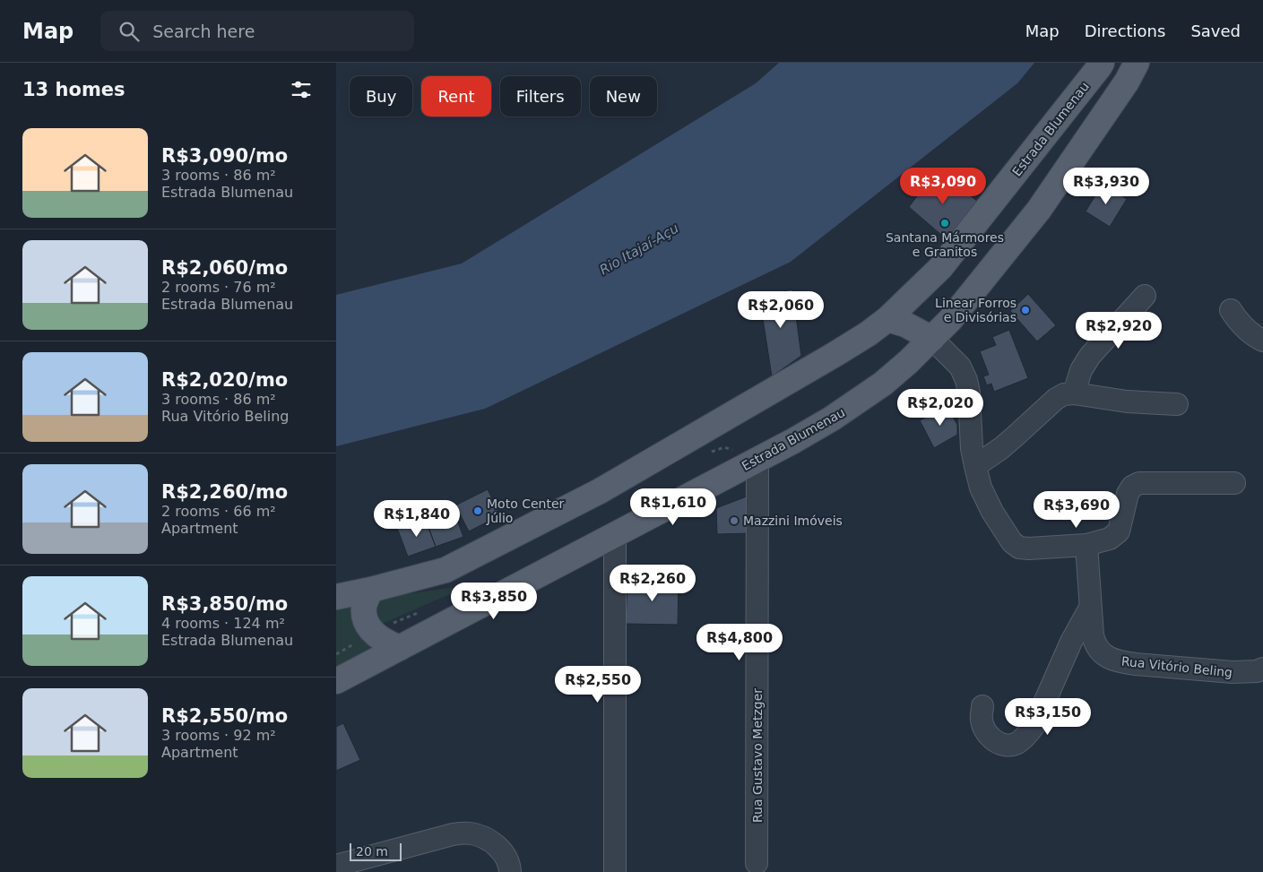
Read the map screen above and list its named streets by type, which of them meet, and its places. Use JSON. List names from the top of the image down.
{
  "streets": {
    "main road": ["Estrada Blumenau"],
    "street": ["Rua Vitório Beling", "Rua Gustavo Metzger"]
  },
  "crossings": [
    ["Estrada Blumenau", "Rua Gustavo Metzger"]
  ],
  "water": ["Rio Itajaí-Açu"],
  "places": [
    "Santana Mármores e Granitos",
    "Linear Forros e Divisórias",
    "Moto Center Júlio",
    "Mazzini Imóveis"
  ],
  "scale_bar": "20 m",
  "page": {
    "header": "Map",
    "search": "Search here",
    "nav": ["Map", "Directions", "Saved"],
    "heading": "13 homes",
    "chip": [
      "Buy",
      "Rent",
      "Filters",
      "New"
    ],
    "list": [
      {
        "name": "R$3,090/mo",
        "note": "3 rooms · 86 m² · Estrada Blumenau"
      },
      {
        "name": "R$2,060/mo",
        "note": "2 rooms · 76 m² · Estrada Blumenau"
      },
      {
        "name": "R$2,020/mo",
        "note": "3 rooms · 86 m² · Rua Vitório Beling"
      },
      {
        "name": "R$2,260/mo",
        "note": "2 rooms · 66 m² · Apartment"
      },
      {
        "name": "R$3,850/mo",
        "note": "4 rooms · 124 m² · Estrada Blumenau"
      },
      {
        "name": "R$2,550/mo",
        "note": "3 rooms · 92 m² · Apartment"
      }
    ],
    "price": [
      "R$3,090",
      "R$3,930",
      "R$2,060",
      "R$2,920",
      "R$2,020",
      "R$1,610",
      "R$3,690",
      "R$1,840",
      "R$2,260",
      "R$3,850",
      "R$4,800",
      "R$2,550",
      "R$3,150"
    ],
    "scale": "20 m"
  }
}
